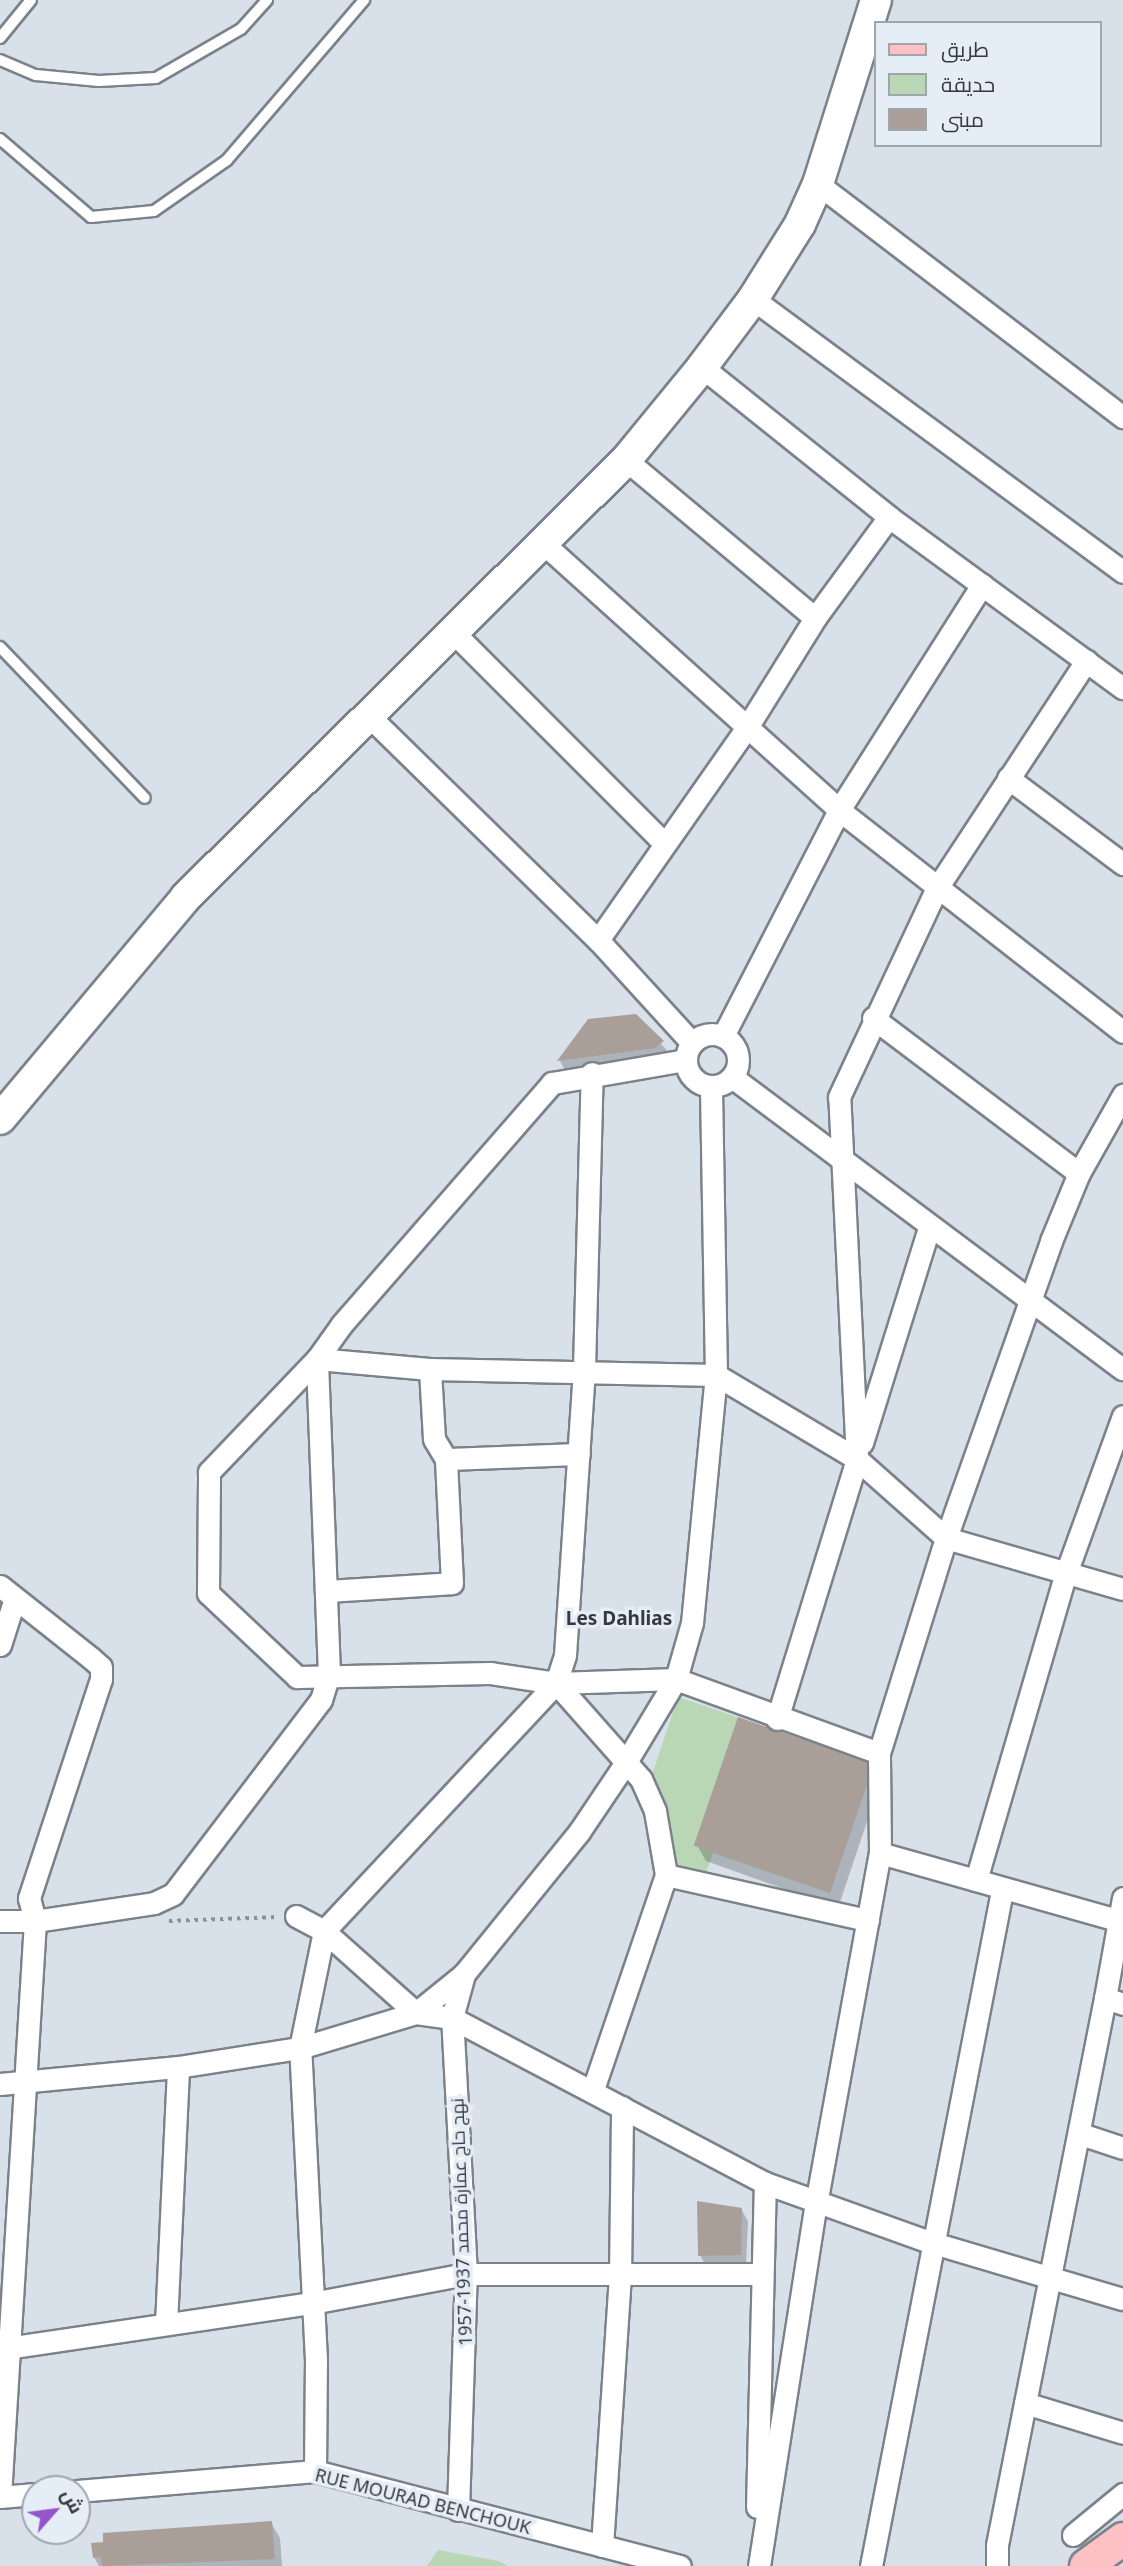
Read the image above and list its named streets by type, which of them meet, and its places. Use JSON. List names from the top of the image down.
{
  "streets": {
    "street": ["نهج حاج عمارة محمد 1937-1957", "RUE MOURAD BENCHOUK"]
  },
  "crossings": [
    ["نهج حاج عمارة محمد 1937-1957", "RUE MOURAD BENCHOUK"]
  ],
  "districts": ["Les Dahlias"],
  "legend": ["طريق", "حديقة", "مبنى"],
  "north": "top right"
}
